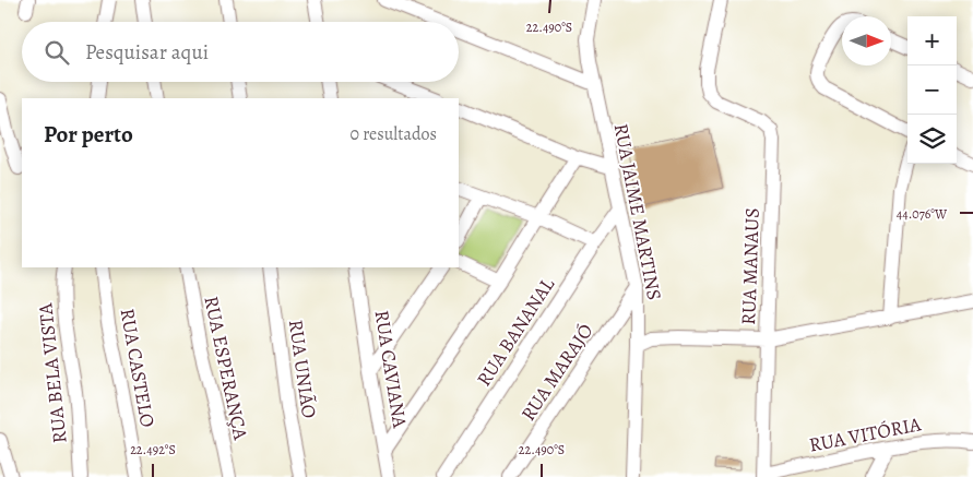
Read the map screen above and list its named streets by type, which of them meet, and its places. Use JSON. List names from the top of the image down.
{
  "streets": {
    "street": [
      "RUA JAIME MARTINS",
      "RUA MANAUS",
      "RUA BANANAL",
      "RUA CASTELO",
      "RUA ESPERANÇA",
      "RUA UNIÃO",
      "RUA CAVIANA",
      "RUA MARAJÓ",
      "RUA BELA VISTA",
      "RUA VITÓRIA"
    ]
  },
  "crossings": [
    ["RUA JAIME MARTINS", "RUA BANANAL"],
    ["RUA JAIME MARTINS", "RUA MARAJÓ"],
    ["RUA MANAUS", "RUA VITÓRIA"]
  ],
  "north": "right",
  "page": {
    "map_buttons": ["+", "−"],
    "search": "Pesquisar aqui",
    "heading": ["Por perto", "0 resultados"]
  },
  "coordinates": ["22.490°S", "44.076°W", "22.492°S"]
}
